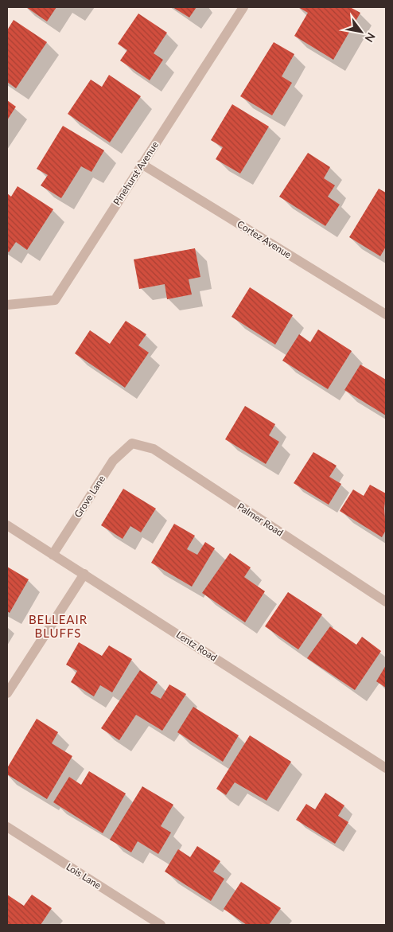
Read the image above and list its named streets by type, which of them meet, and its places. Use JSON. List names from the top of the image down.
{
  "streets": {
    "street": [
      "Pinehurst Avenue",
      "Cortez Avenue",
      "Grove Lane",
      "Palmer Road",
      "Lentz Road",
      "Lois Lane"
    ]
  },
  "crossings": [
    ["Pinehurst Avenue", "Cortez Avenue"],
    ["Grove Lane", "Palmer Road"],
    ["Grove Lane", "Lentz Road"]
  ],
  "districts": ["BELLEAIR BLUFFS"],
  "north": "bottom right"
}
